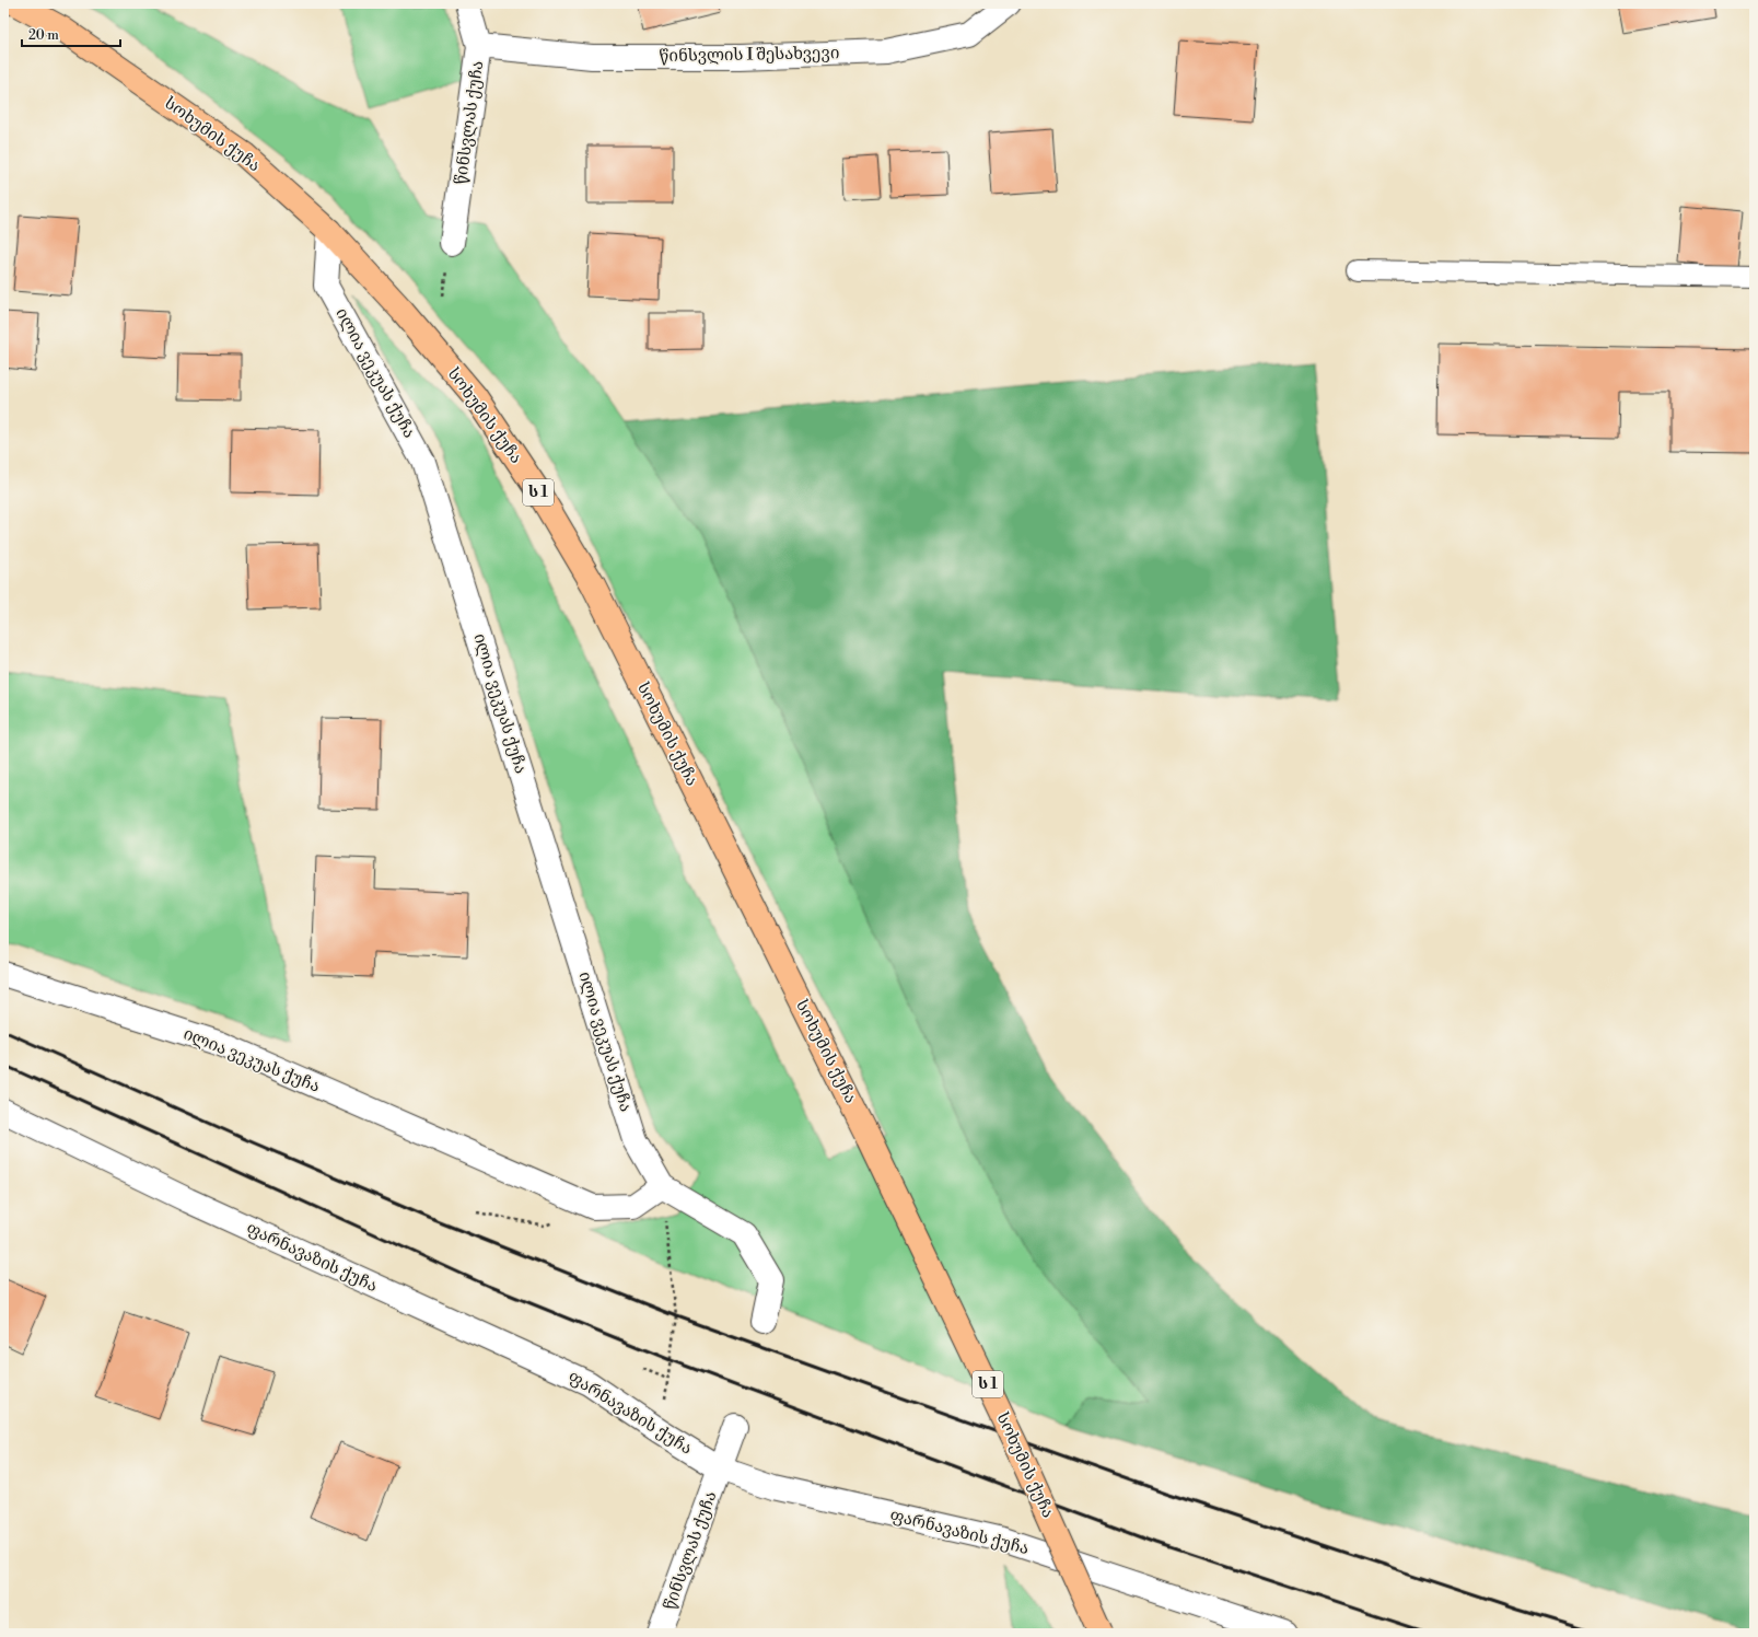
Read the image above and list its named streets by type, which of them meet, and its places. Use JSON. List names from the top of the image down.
{
  "streets": {
    "highway": ["სოხუმის ქუჩა", "ს 1"],
    "street": [
      "წინსვლის I შესახვევი",
      "წინსვლას ქუჩა",
      "ილია ვეკუას ქუჩა",
      "ფარნავაზის ქუჩა"
    ]
  },
  "crossings": [
    ["წინსვლის I შესახვევი", "წინსვლას ქუჩა"],
    ["წინსვლას ქუჩა", "ფარნავაზის ქუჩა"],
    ["სოხუმის ქუჩა", "ილია ვეკუას ქუჩა"]
  ],
  "scale_bar": "20 m"
}
